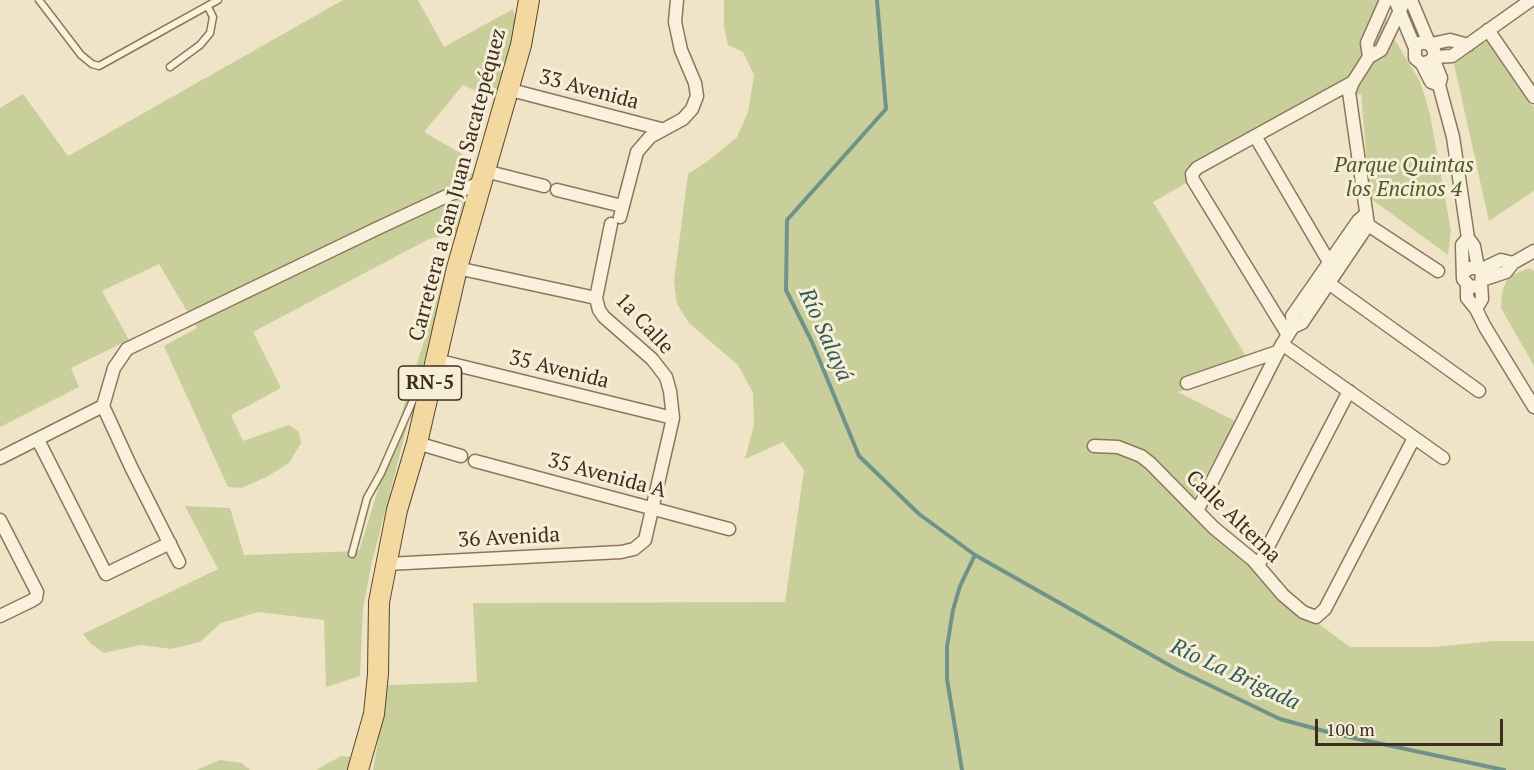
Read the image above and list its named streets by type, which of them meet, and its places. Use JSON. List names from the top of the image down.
{
  "streets": {
    "main road": ["Carretera a San Juan Sacatepéquez", "RN-5"],
    "street": [
      "33 Avenida",
      "1a Calle",
      "35 Avenida",
      "35 Avenida A",
      "Calle Alterna",
      "36 Avenida"
    ]
  },
  "crossings": [
    ["33 Avenida", "Carretera a San Juan Sacatepéquez"],
    ["33 Avenida", "1a Calle"],
    ["Carretera a San Juan Sacatepéquez", "35 Avenida"],
    ["Carretera a San Juan Sacatepéquez", "36 Avenida"],
    ["1a Calle", "35 Avenida"],
    ["1a Calle", "35 Avenida A"],
    ["1a Calle", "36 Avenida"]
  ],
  "water": ["Río Salayá", "Río La Brigada"],
  "parks": ["Parque Quintas los Encinos 4"],
  "scale_bar": "100 m"
}
